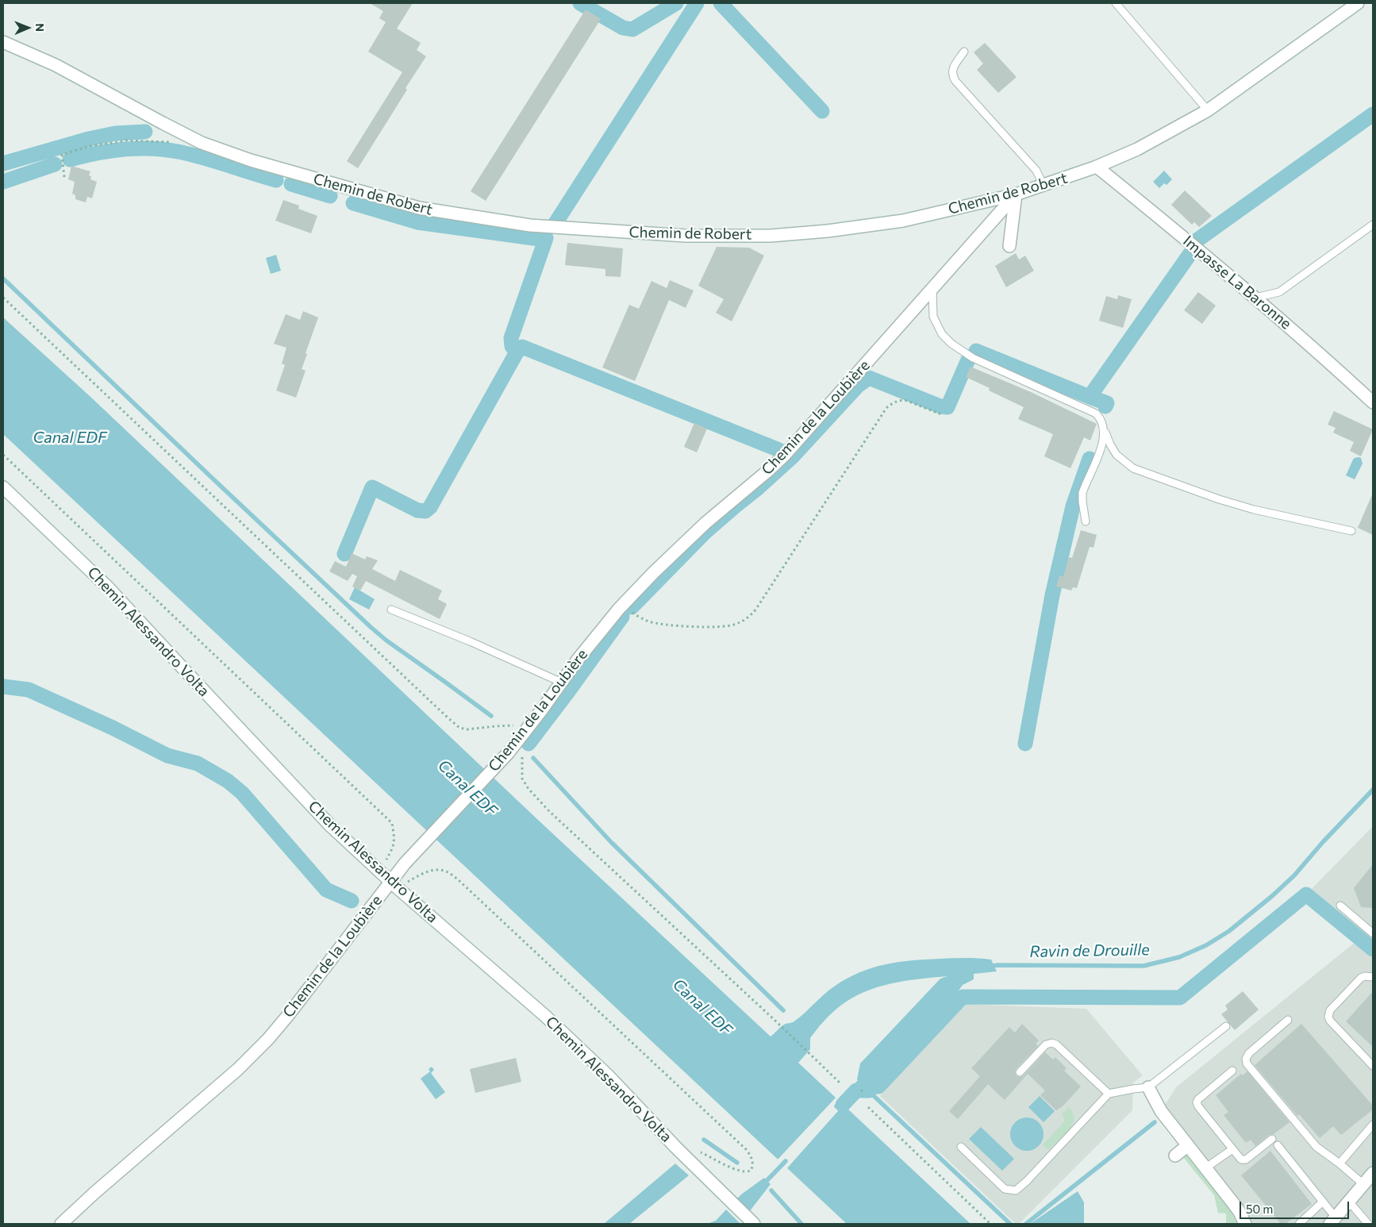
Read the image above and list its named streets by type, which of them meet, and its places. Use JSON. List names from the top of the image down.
{
  "streets": {
    "street": [
      "Chemin de Robert",
      "Impasse La Baronne",
      "Chemin de la Loubière",
      "Chemin Alessandro Volta"
    ]
  },
  "crossings": [
    ["Chemin de Robert", "Impasse La Baronne"],
    ["Chemin de Robert", "Chemin de la Loubière"],
    ["Chemin de la Loubière", "Chemin Alessandro Volta"]
  ],
  "water": ["Canal EDF", "Ravin de Drouille"],
  "scale_bar": "50 m",
  "north": "right"
}
